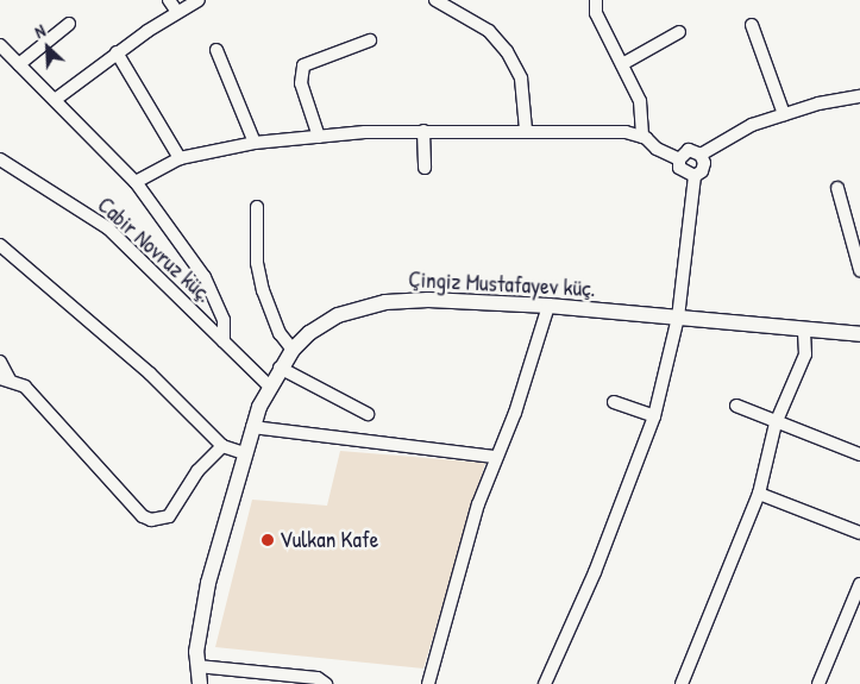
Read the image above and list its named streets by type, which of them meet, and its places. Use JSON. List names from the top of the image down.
{
  "streets": {
    "street": ["Cabir Novruz küç.", "Çingiz Mustafayev küç."]
  },
  "crossings": [
    ["Cabir Novruz küç.", "Çingiz Mustafayev küç."]
  ],
  "places": ["Vulkan Kafe"],
  "north": "top left"
}
